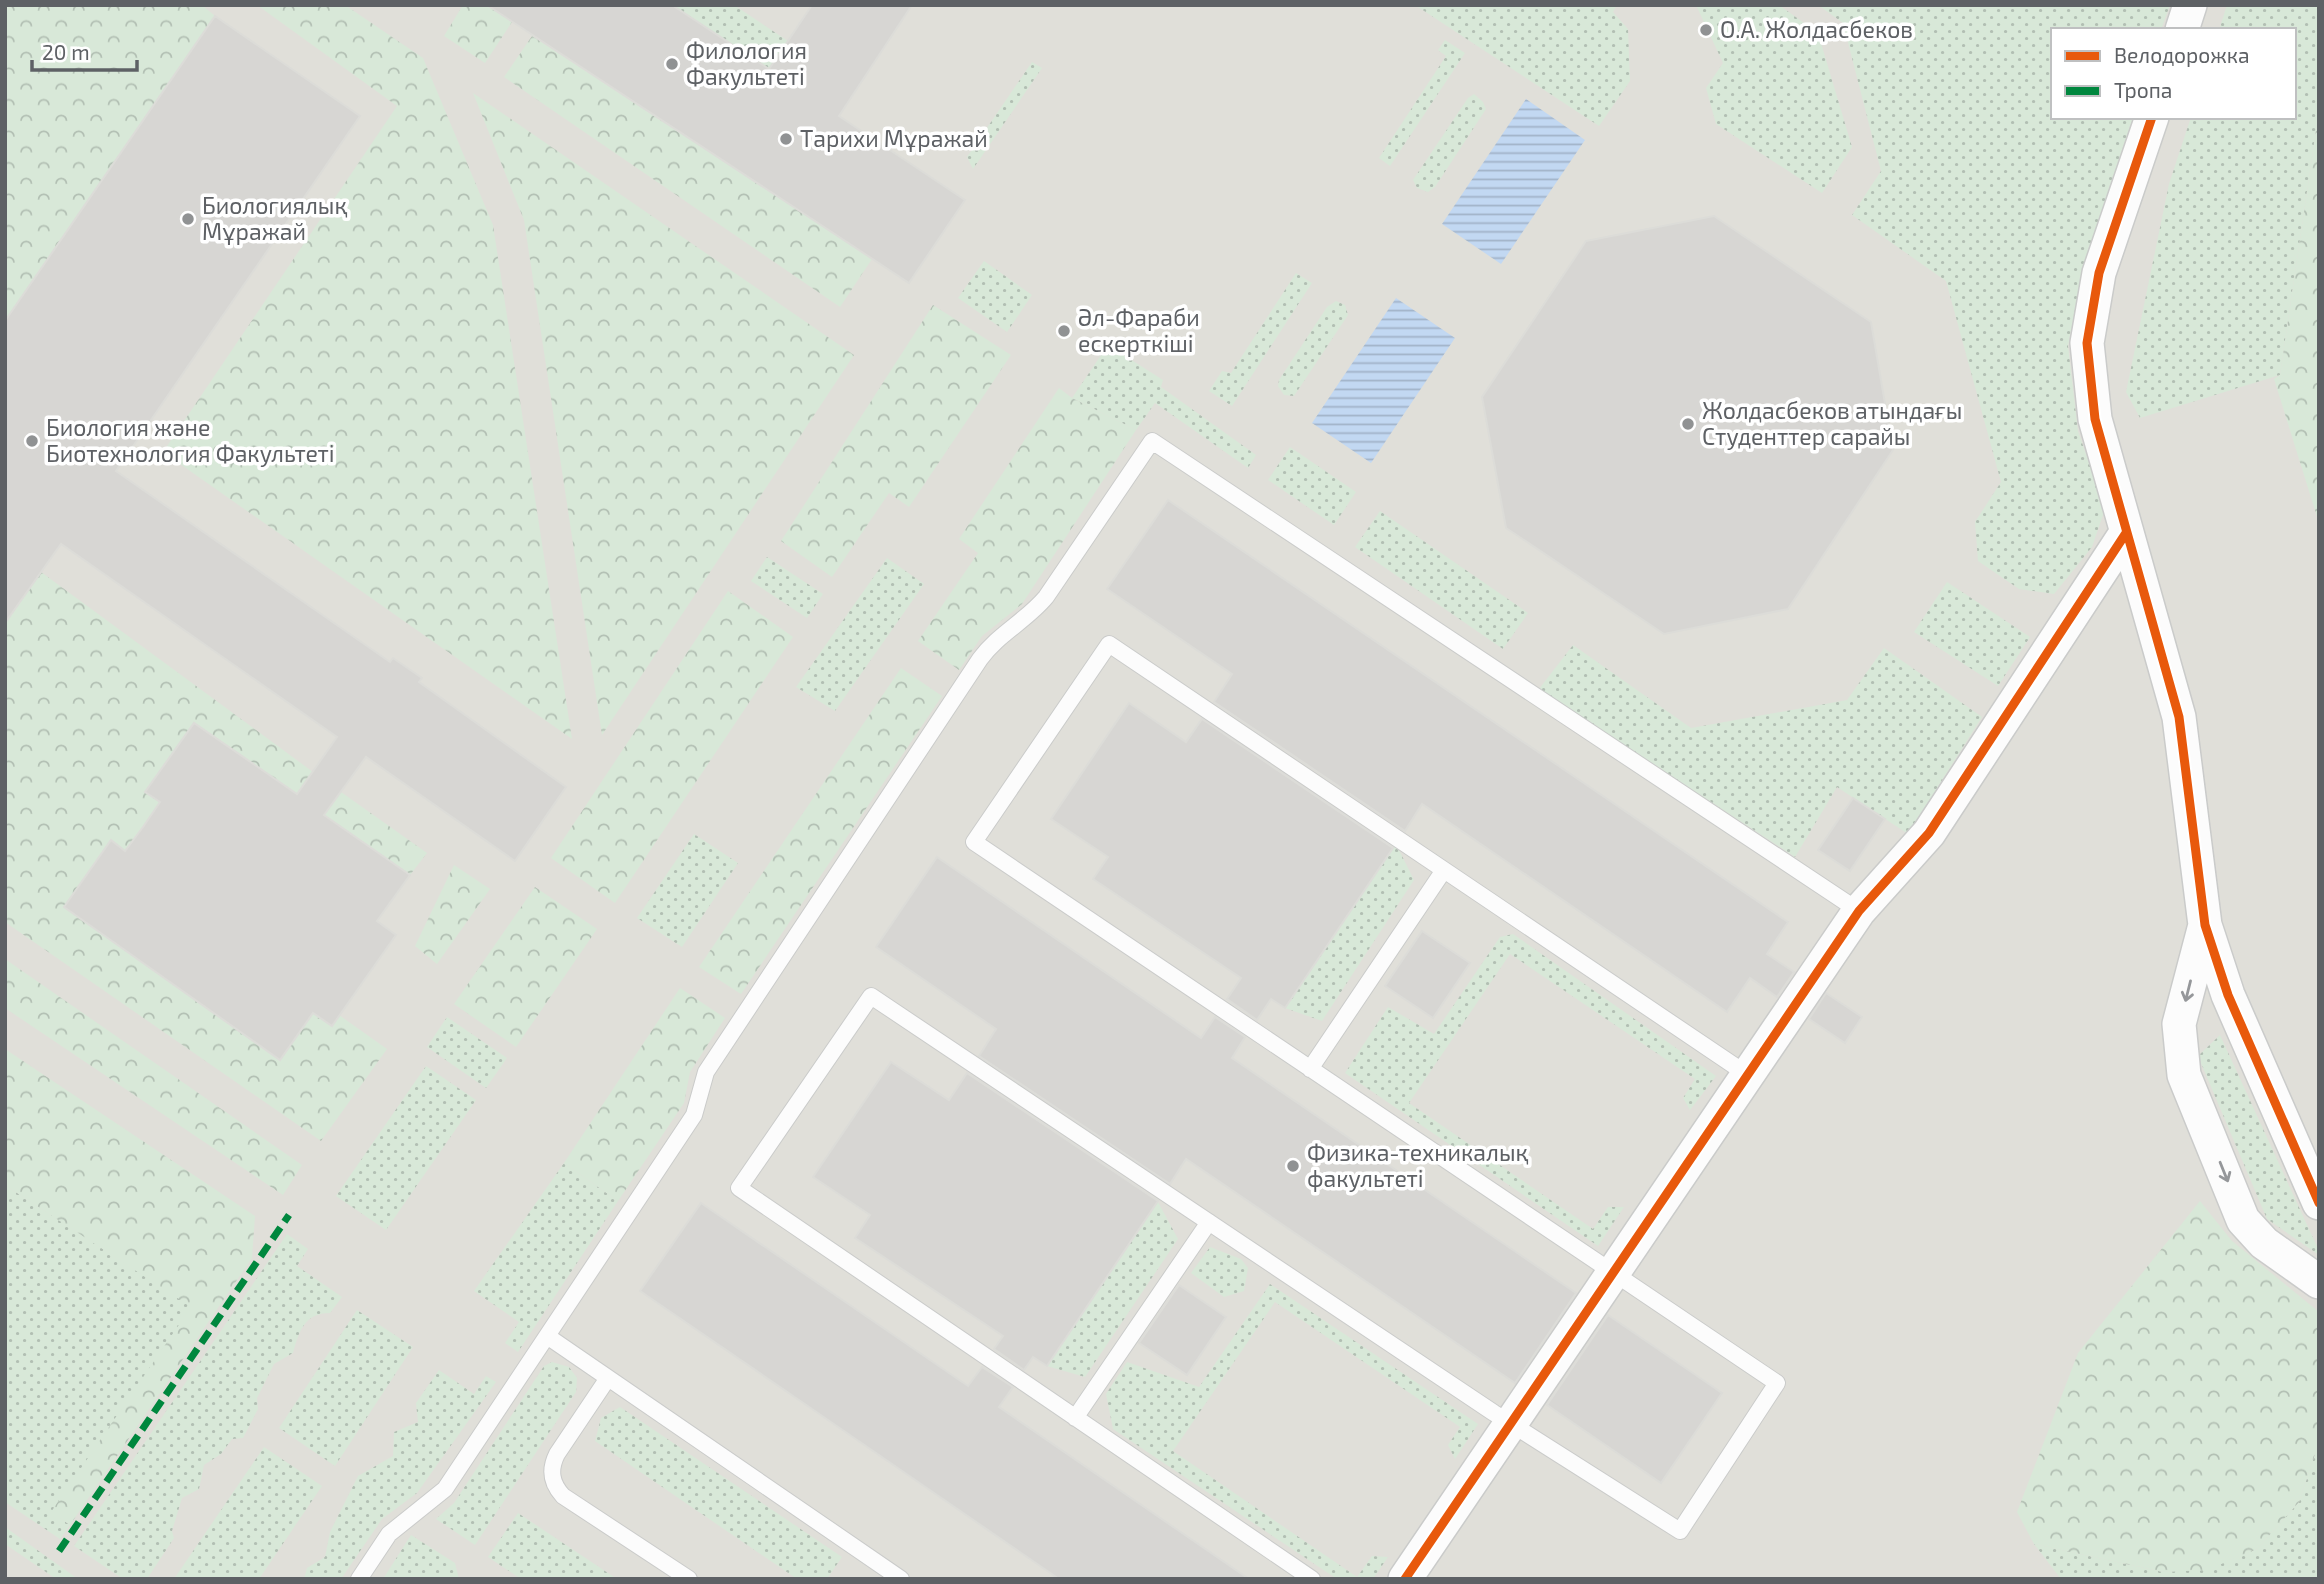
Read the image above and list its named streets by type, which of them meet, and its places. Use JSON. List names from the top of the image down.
{
  "places": [
    "О.А. Жолдасбеков",
    "Филология Факультеті",
    "Тарихи Мұражай",
    "Биологиялық Мұражай",
    "Әл-Фараби ескерткіші",
    "Жолдасбеков атындағы Студенттер сарайы",
    "Биология және Биотехнология Факультеті",
    "Физика-техникалық факультеті"
  ],
  "legend": ["Велодорожка", "Тропа"],
  "scale_bar": "20 m"
}
